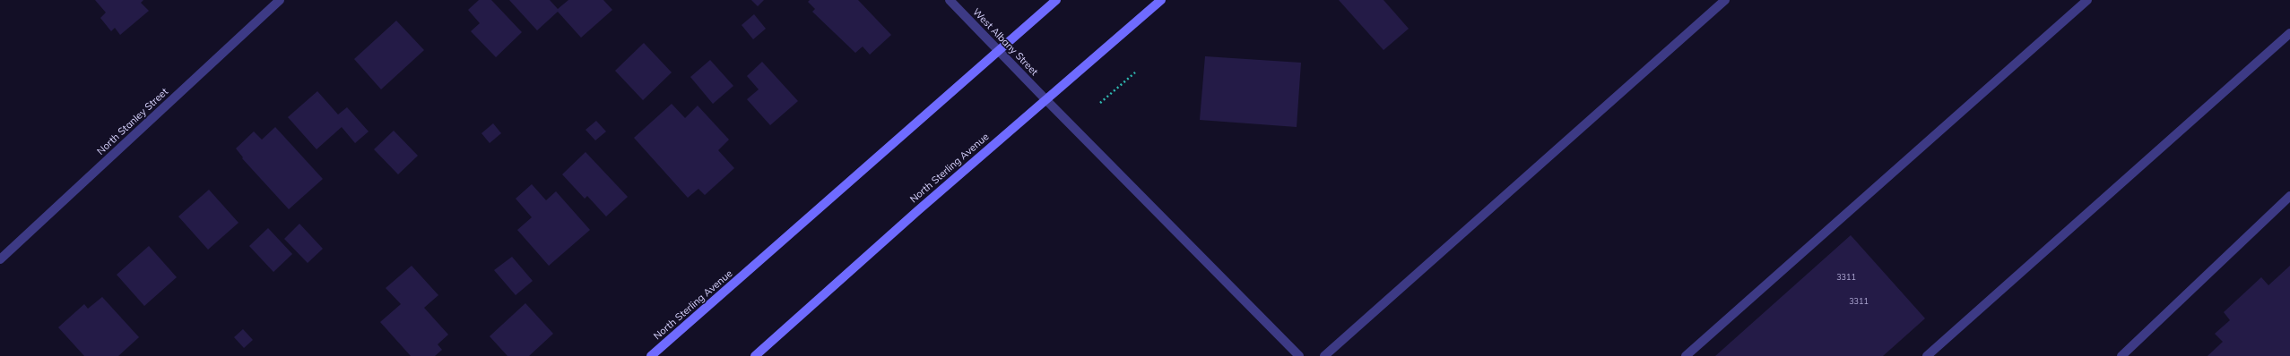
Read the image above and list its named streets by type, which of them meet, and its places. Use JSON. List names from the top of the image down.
{
  "streets": {
    "main road": ["North Sterling Avenue"],
    "street": ["West Albany Street", "North Stanley Street"]
  },
  "crossings": [
    ["West Albany Street", "North Sterling Avenue"]
  ],
  "house_numbers": ["3311", "3311"]
}
